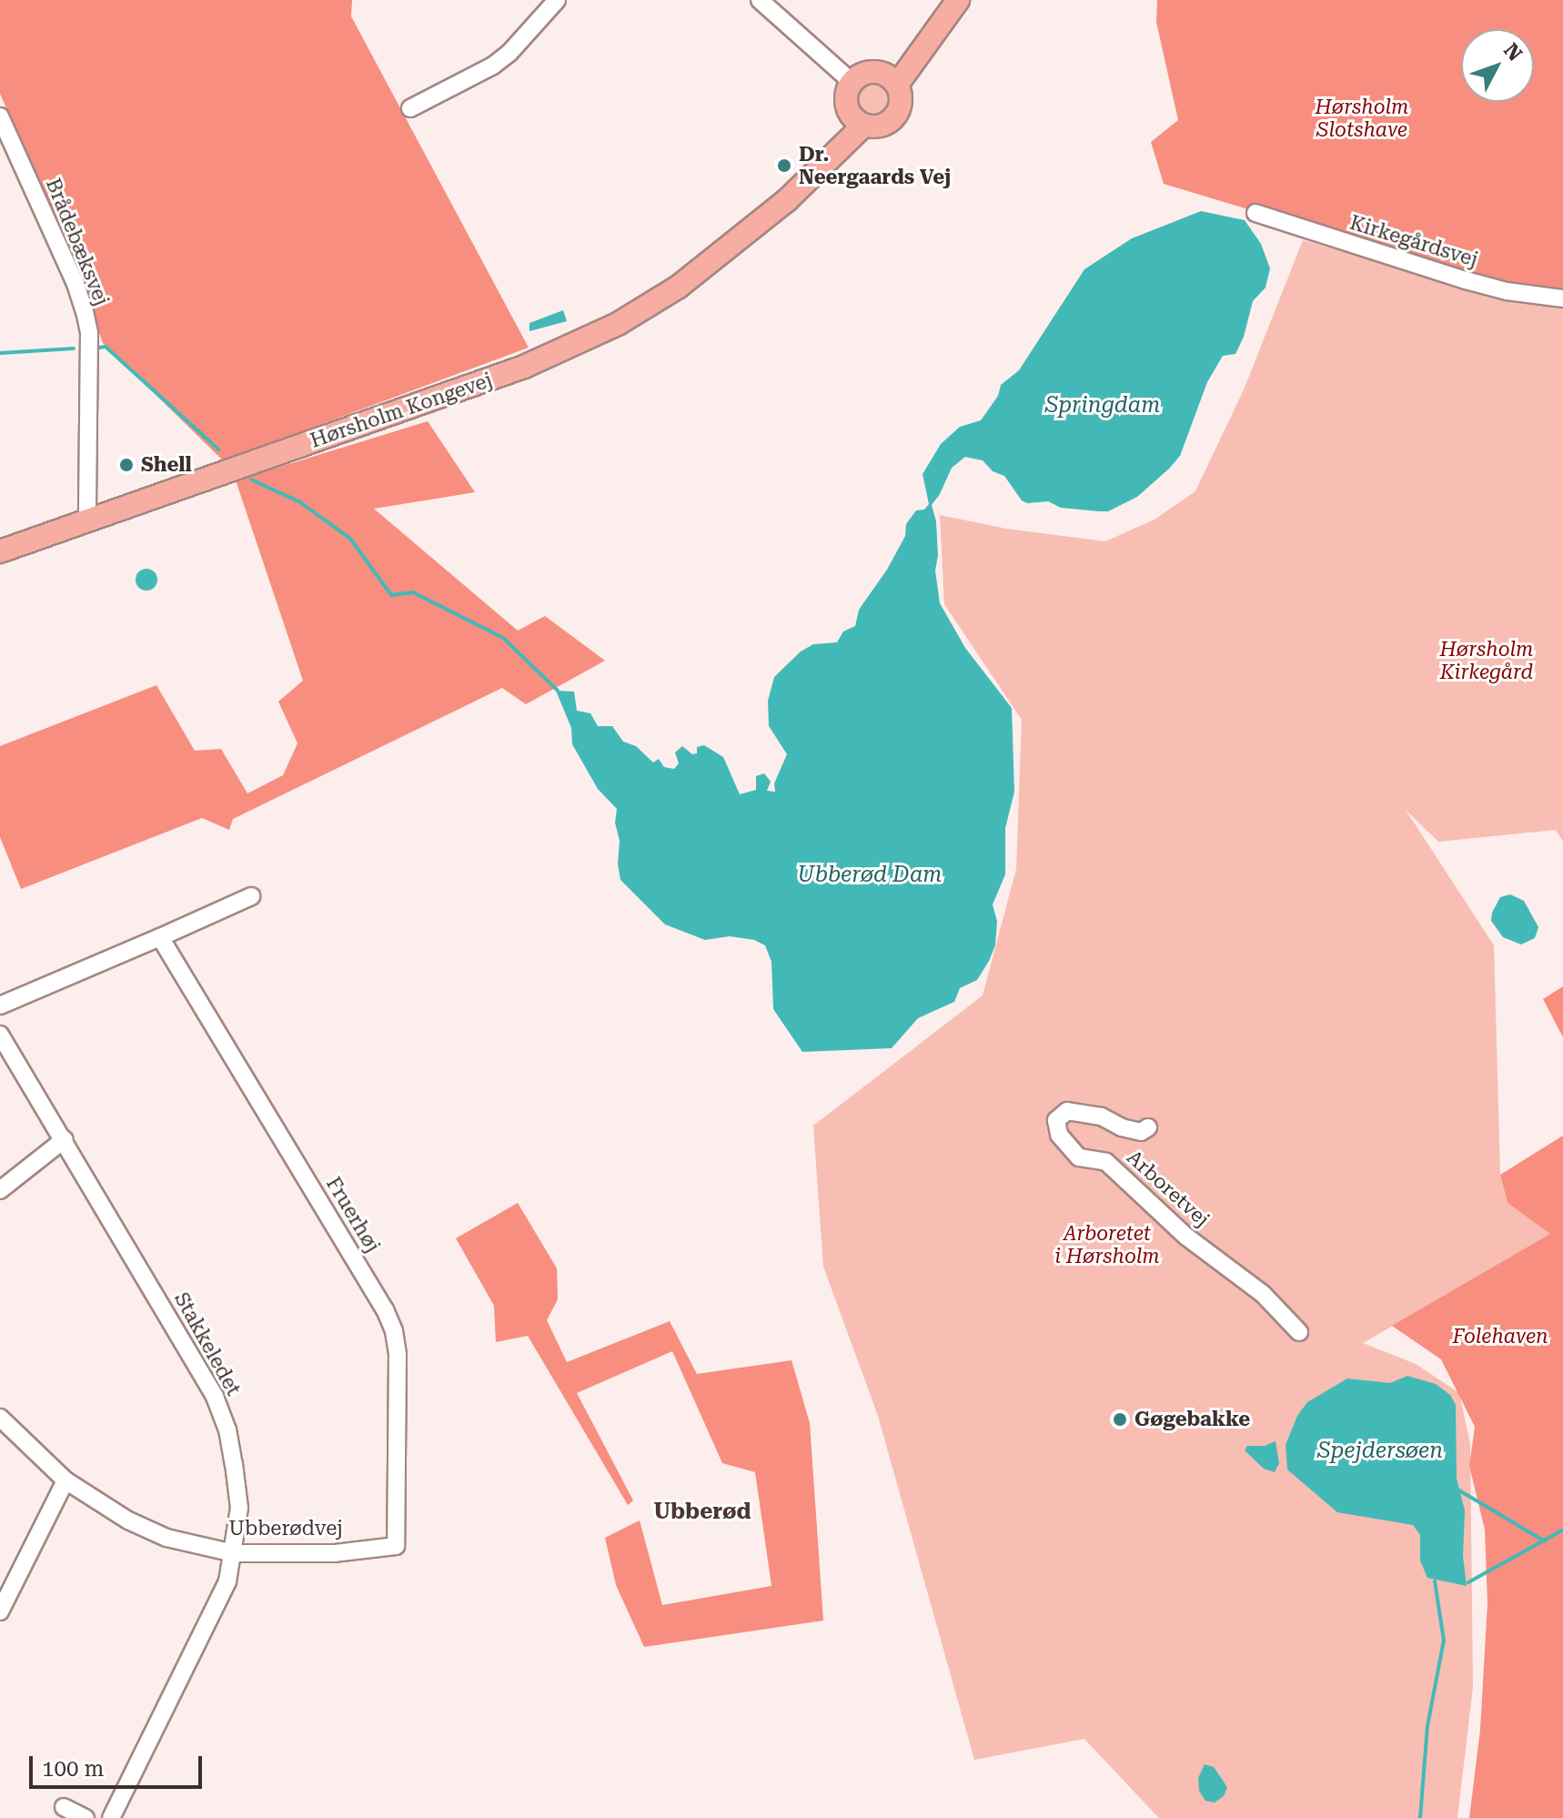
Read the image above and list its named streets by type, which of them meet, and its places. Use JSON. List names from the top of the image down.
{
  "streets": {
    "main road": ["Hørsholm Kongevej"],
    "street": [
      "Kirkegårdsvej",
      "Brådebæksvej",
      "Arboretvej",
      "Fruerhøj",
      "Stakkeledet",
      "Ubberødvej"
    ]
  },
  "crossings": [
    ["Brådebæksvej", "Hørsholm Kongevej"],
    ["Fruerhøj", "Ubberødvej"],
    ["Stakkeledet", "Ubberødvej"]
  ],
  "districts": ["Ubberød"],
  "water": ["Springdam", "Ubberød Dam", "Spejdersøen"],
  "parks": [
    "Hørsholm Slotshave",
    "Hørsholm Kirkegård",
    "Arboretet i Hørsholm",
    "Folehaven"
  ],
  "places": ["Dr. Neergaards Vej", "Shell", "Gøgebakke"],
  "scale_bar": "100 m",
  "north": "top right"
}
